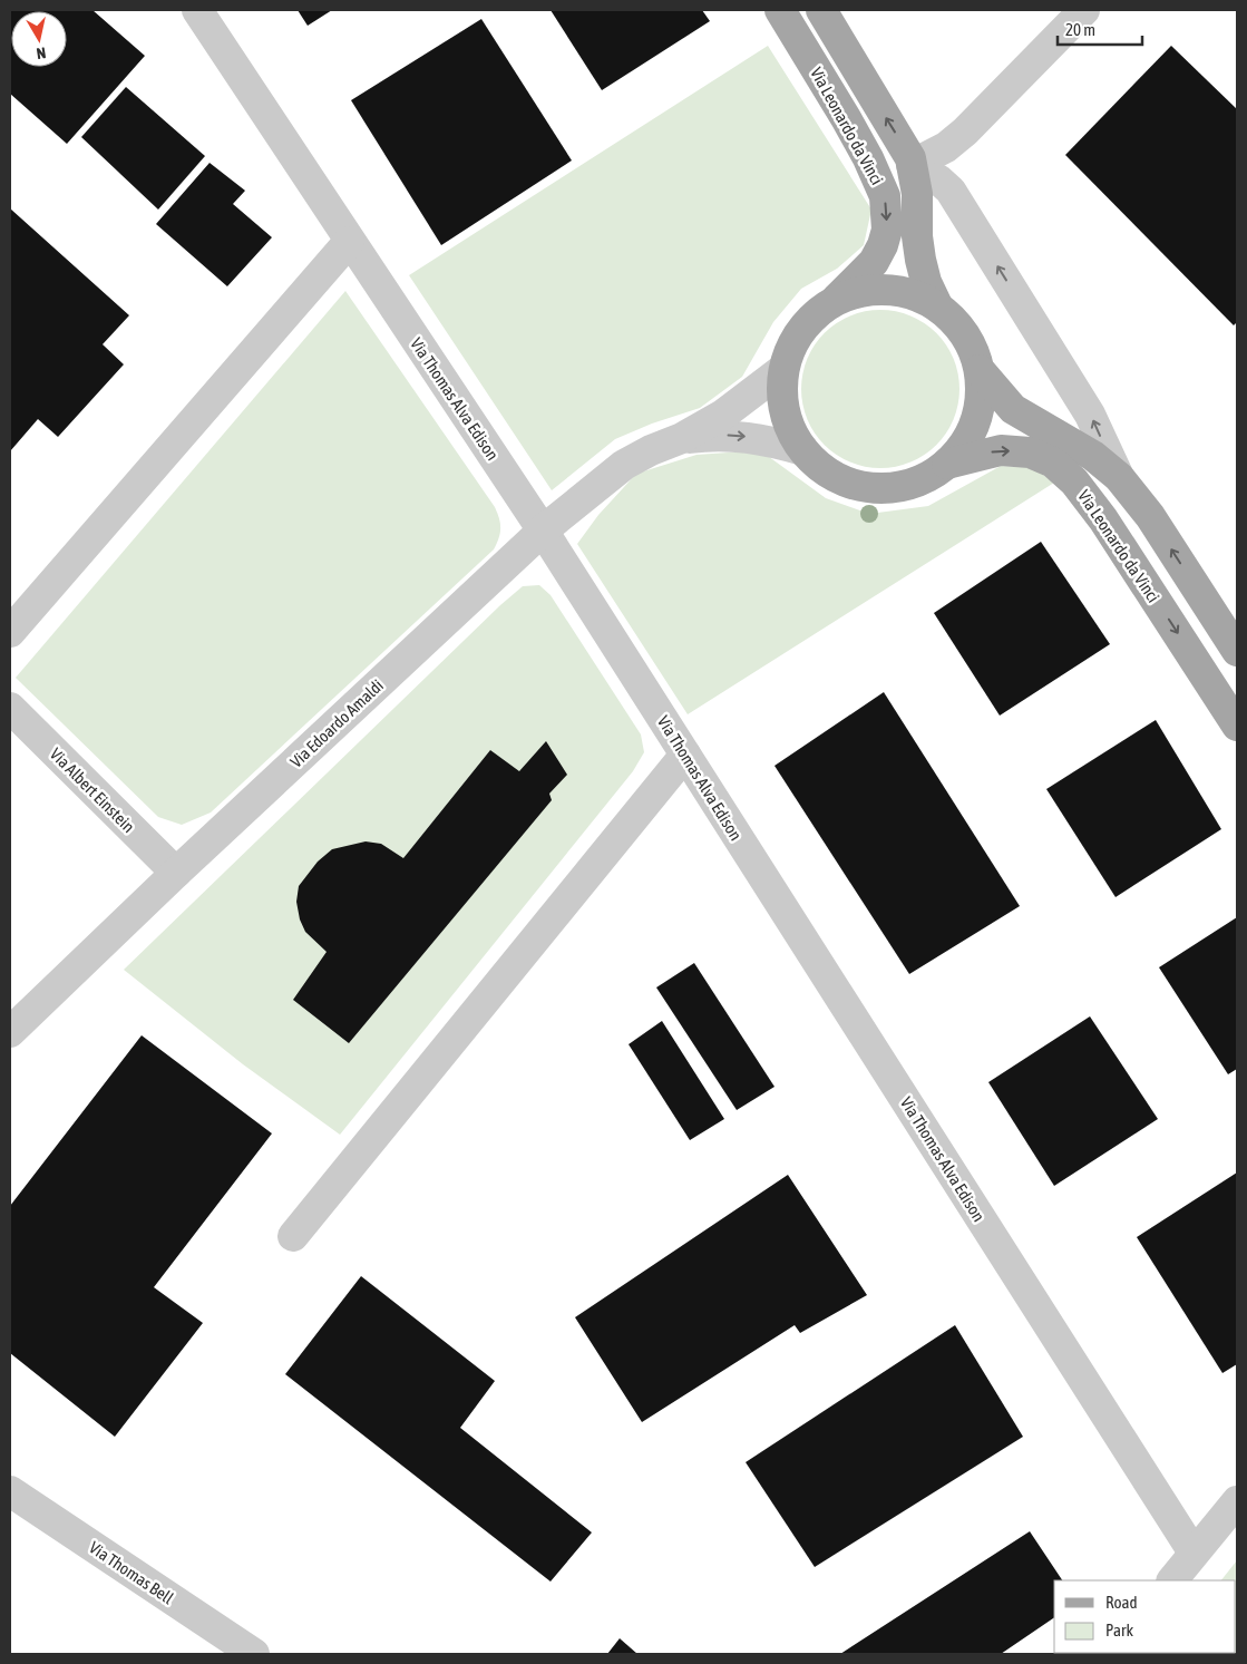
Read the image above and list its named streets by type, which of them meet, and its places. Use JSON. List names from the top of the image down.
{
  "streets": {
    "main road": ["Via Leonardo da Vinci"],
    "street": [
      "Via Thomas Alva Edison",
      "Via Edoardo Amaldi",
      "Via Albert Einstein",
      "Via Thomas Bell"
    ]
  },
  "crossings": [
    ["Via Thomas Alva Edison", "Via Edoardo Amaldi"],
    ["Via Edoardo Amaldi", "Via Albert Einstein"]
  ],
  "legend": ["Road", "Park"],
  "scale_bar": "20 m",
  "north": "bottom"
}
